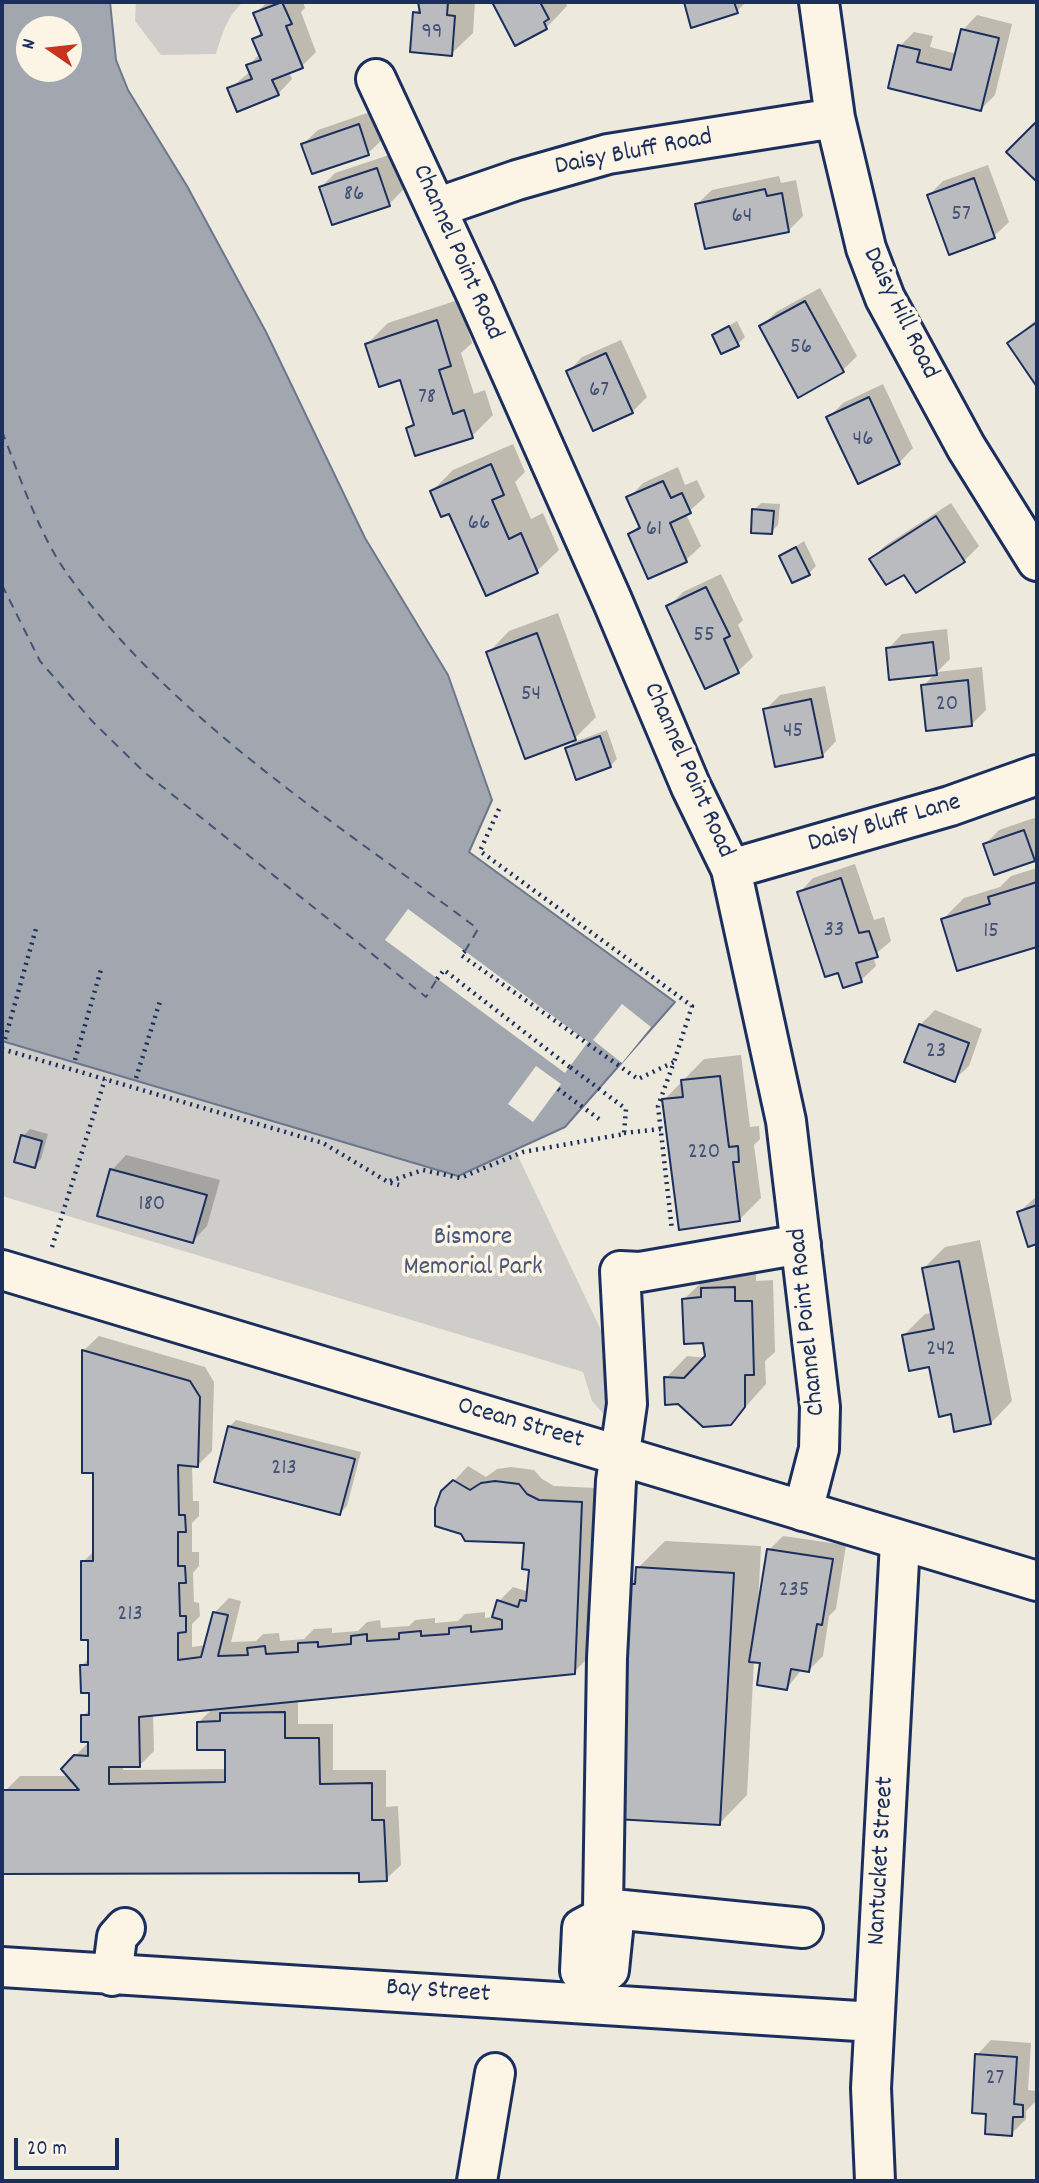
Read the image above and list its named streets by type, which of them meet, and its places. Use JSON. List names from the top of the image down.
{
  "streets": {
    "street": [
      "Daisy Bluff Road",
      "Channel Point Road",
      "Daisy Hill Road",
      "Daisy Bluff Lane",
      "Ocean Street",
      "Nantucket Street",
      "Bay Street"
    ]
  },
  "crossings": [
    ["Daisy Bluff Road", "Channel Point Road"],
    ["Daisy Bluff Road", "Daisy Hill Road"],
    ["Channel Point Road", "Daisy Bluff Lane"],
    ["Channel Point Road", "Ocean Street"],
    ["Ocean Street", "Nantucket Street"],
    ["Nantucket Street", "Bay Street"]
  ],
  "parks": ["Bismore Memorial Park"],
  "house_numbers": [
    "99",
    "86",
    "57",
    "64",
    "56",
    "67",
    "78",
    "46",
    "66",
    "61",
    "55",
    "54",
    "20",
    "45",
    "33",
    "15",
    "23",
    "220",
    "180",
    "242",
    "213",
    "235",
    "213",
    "27"
  ],
  "scale_bar": "20 m",
  "north": "left"
}
